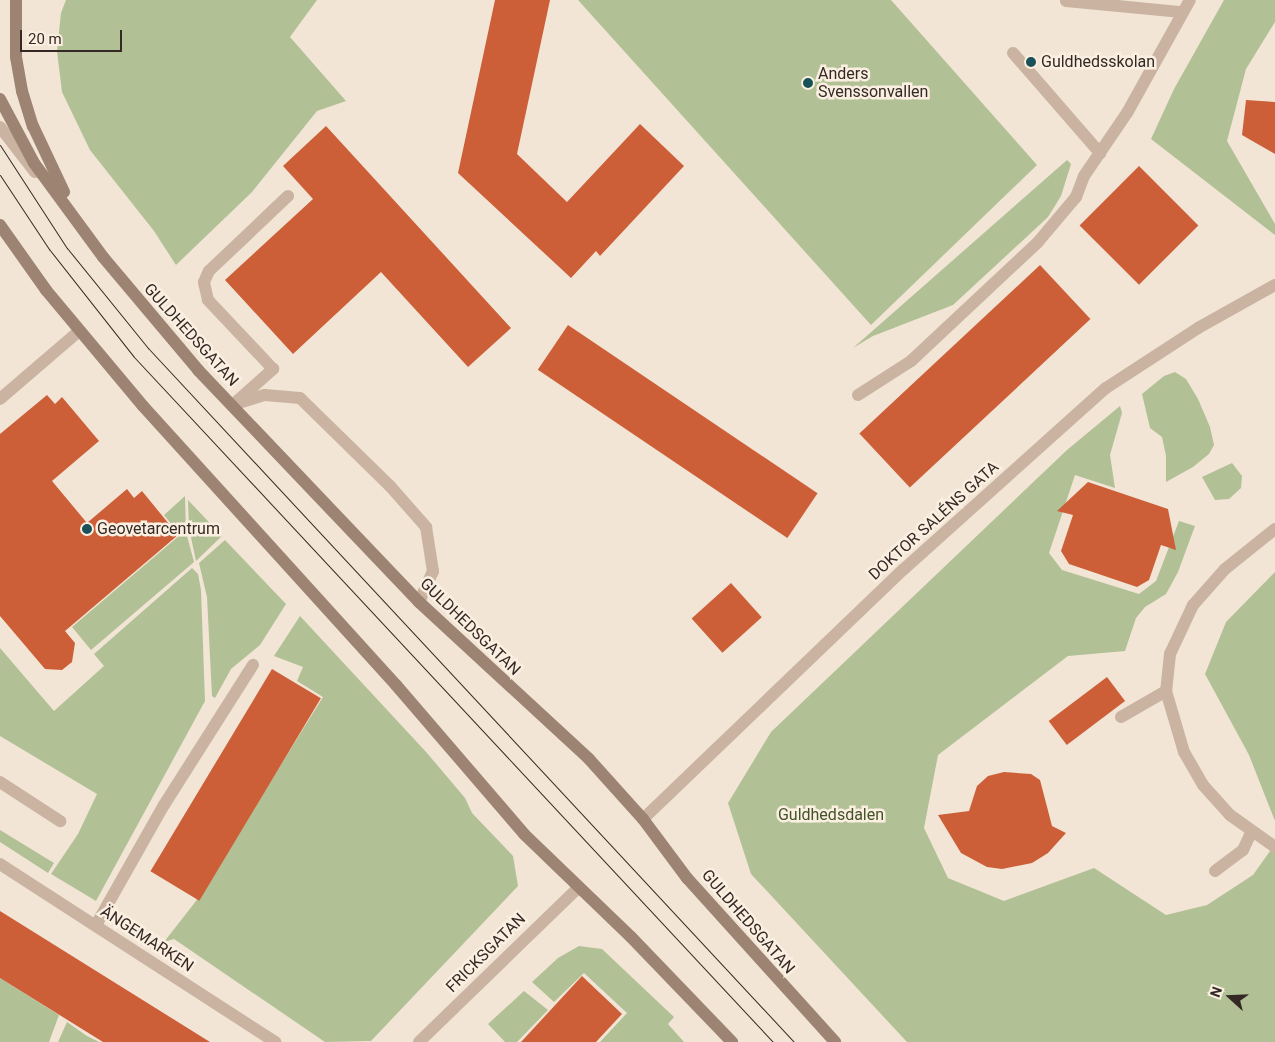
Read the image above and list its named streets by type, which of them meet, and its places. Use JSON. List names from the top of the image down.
{
  "streets": {
    "street": [
      "GULDHEDSGATAN",
      "DOKTOR SALÉNS GATA",
      "ÄNGEMARKEN",
      "FRICKSGATAN"
    ]
  },
  "crossings": [
    ["GULDHEDSGATAN", "DOKTOR SALÉNS GATA"]
  ],
  "parks": ["Guldhedsdalen"],
  "places": ["Guldhedsskolan", "Anders Svenssonvallen", "Geovetarcentrum"],
  "scale_bar": "20 m",
  "north": "left"
}
